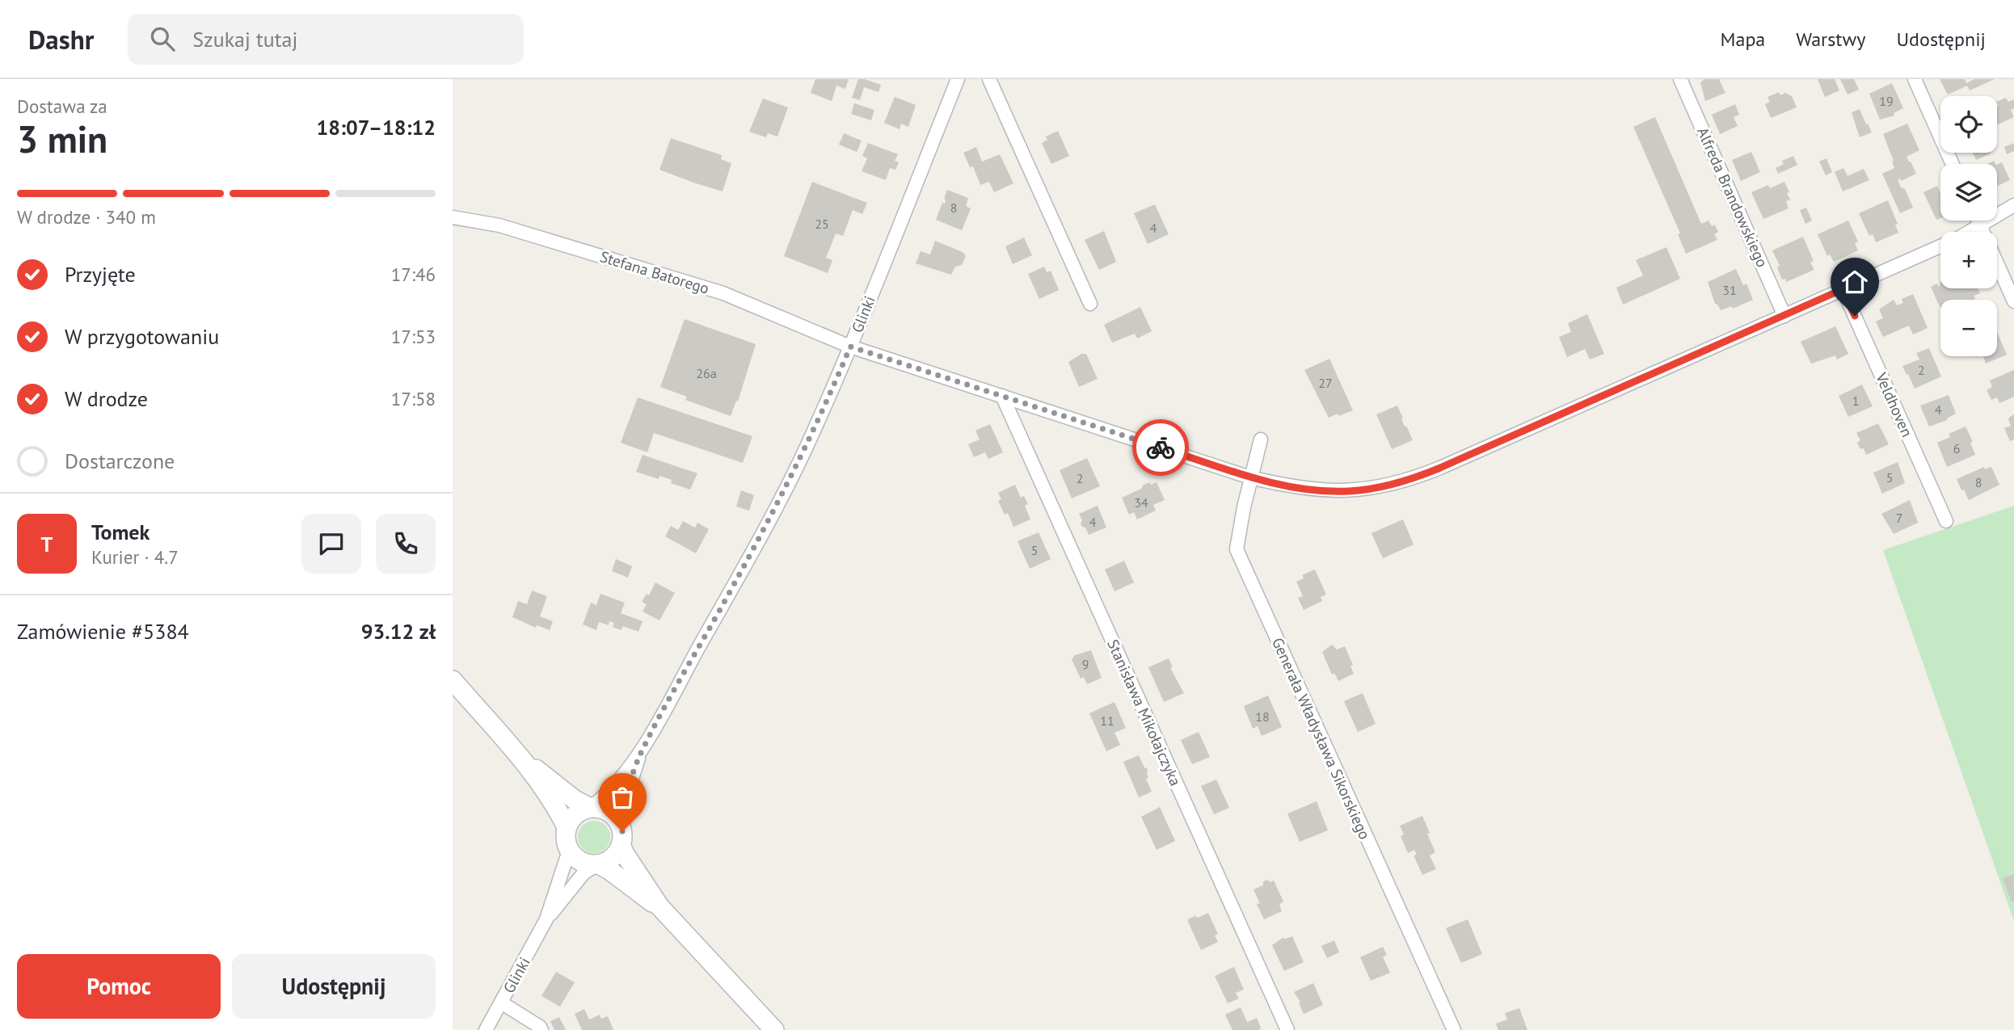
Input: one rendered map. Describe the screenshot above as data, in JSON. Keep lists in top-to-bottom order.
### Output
{
  "streets": {
    "street": [
      "Alfreda Brandowskiego",
      "Stefana Batorego",
      "Glinki",
      "Veldhoven",
      "Stanisława Mikołajczyka",
      "Generała Władysława Sikorskiego"
    ]
  },
  "crossings": [
    ["Alfreda Brandowskiego", "Stefana Batorego"],
    ["Stefana Batorego", "Glinki"],
    ["Stefana Batorego", "Veldhoven"],
    ["Stefana Batorego", "Stanisława Mikołajczyka"],
    ["Stefana Batorego", "Generała Władysława Sikorskiego"]
  ],
  "house_numbers": [
    "19",
    "8",
    "25",
    "4",
    "31",
    "2",
    "26a",
    "27",
    "1",
    "4",
    "6",
    "5",
    "2",
    "8",
    "34",
    "7",
    "4",
    "5",
    "9",
    "18",
    "11"
  ],
  "page": {
    "header": "Dashr",
    "search": "Szukaj tutaj",
    "nav": ["Mapa", "Warstwy", "Udostępnij"],
    "heading": ["3 min", "Dostawa za", "18:07–18:12"],
    "panel": [
      "Tomek",
      "Kurier · 4.7",
      "Zamówienie #5384",
      "93.12 zł"
    ],
    "map_buttons": ["+", "−"],
    "bar": "W drodze · 340 m",
    "list": [
      ["Przyjęte", "17:46"],
      ["W przygotowaniu", "17:53"],
      ["W drodze", "17:58"],
      "Dostarczone"
    ],
    "round": "T",
    "buttons": ["Pomoc", "Udostępnij"]
  }
}
